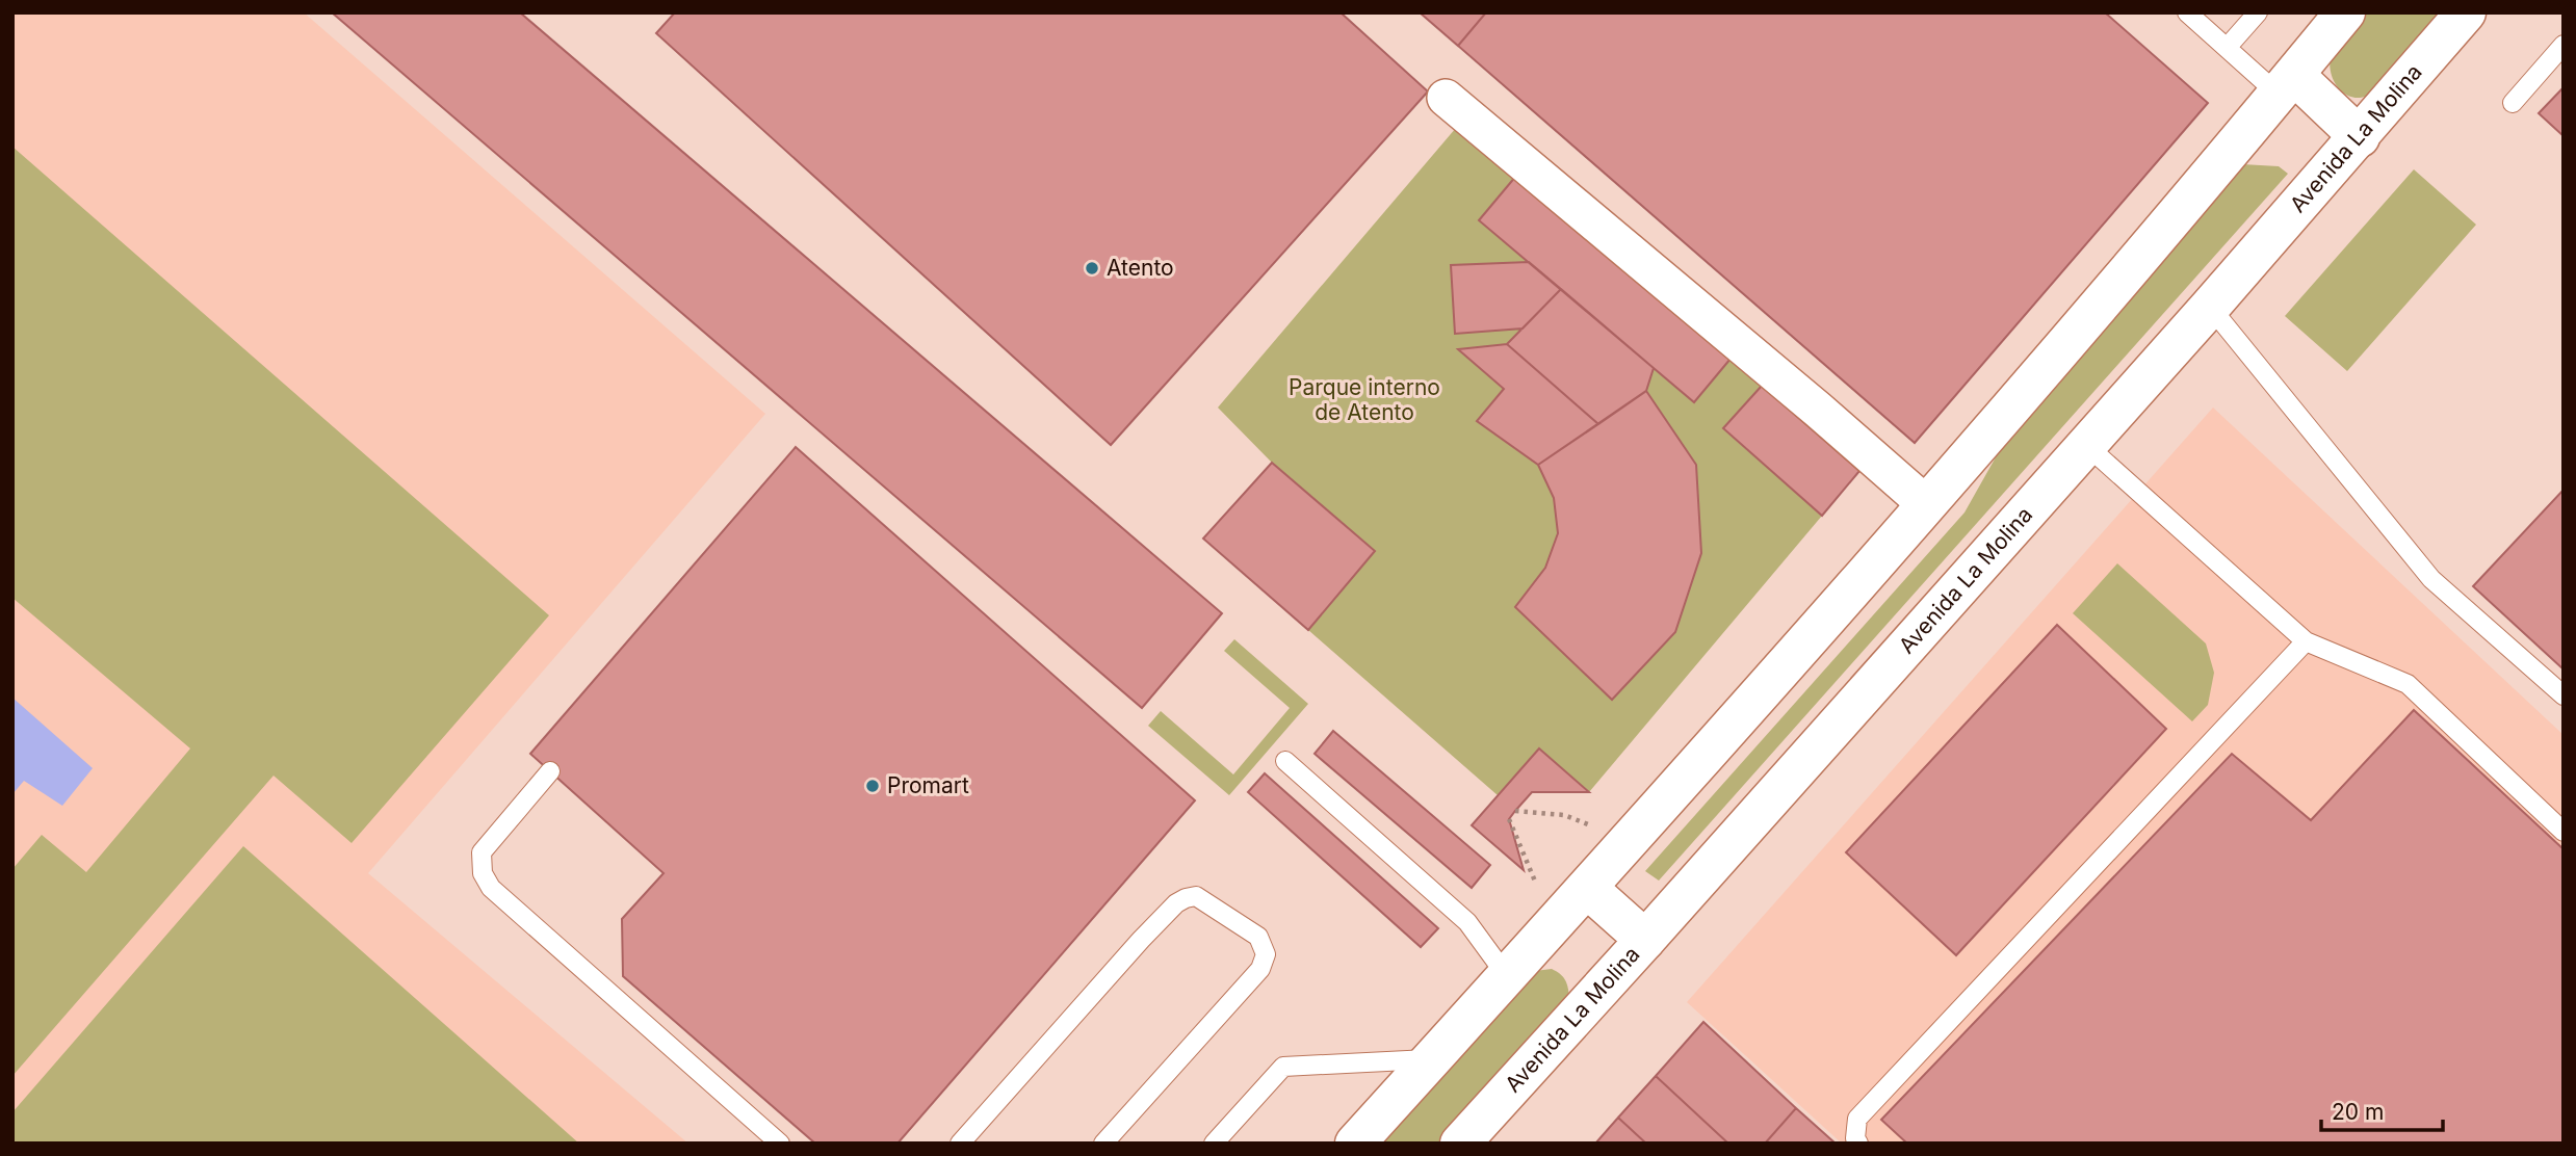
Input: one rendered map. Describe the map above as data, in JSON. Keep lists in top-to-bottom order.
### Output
{
  "streets": {
    "main road": ["Avenida La Molina"]
  },
  "parks": ["Parque interno de Atento"],
  "places": ["Atento", "Promart"],
  "scale_bar": "20 m"
}
